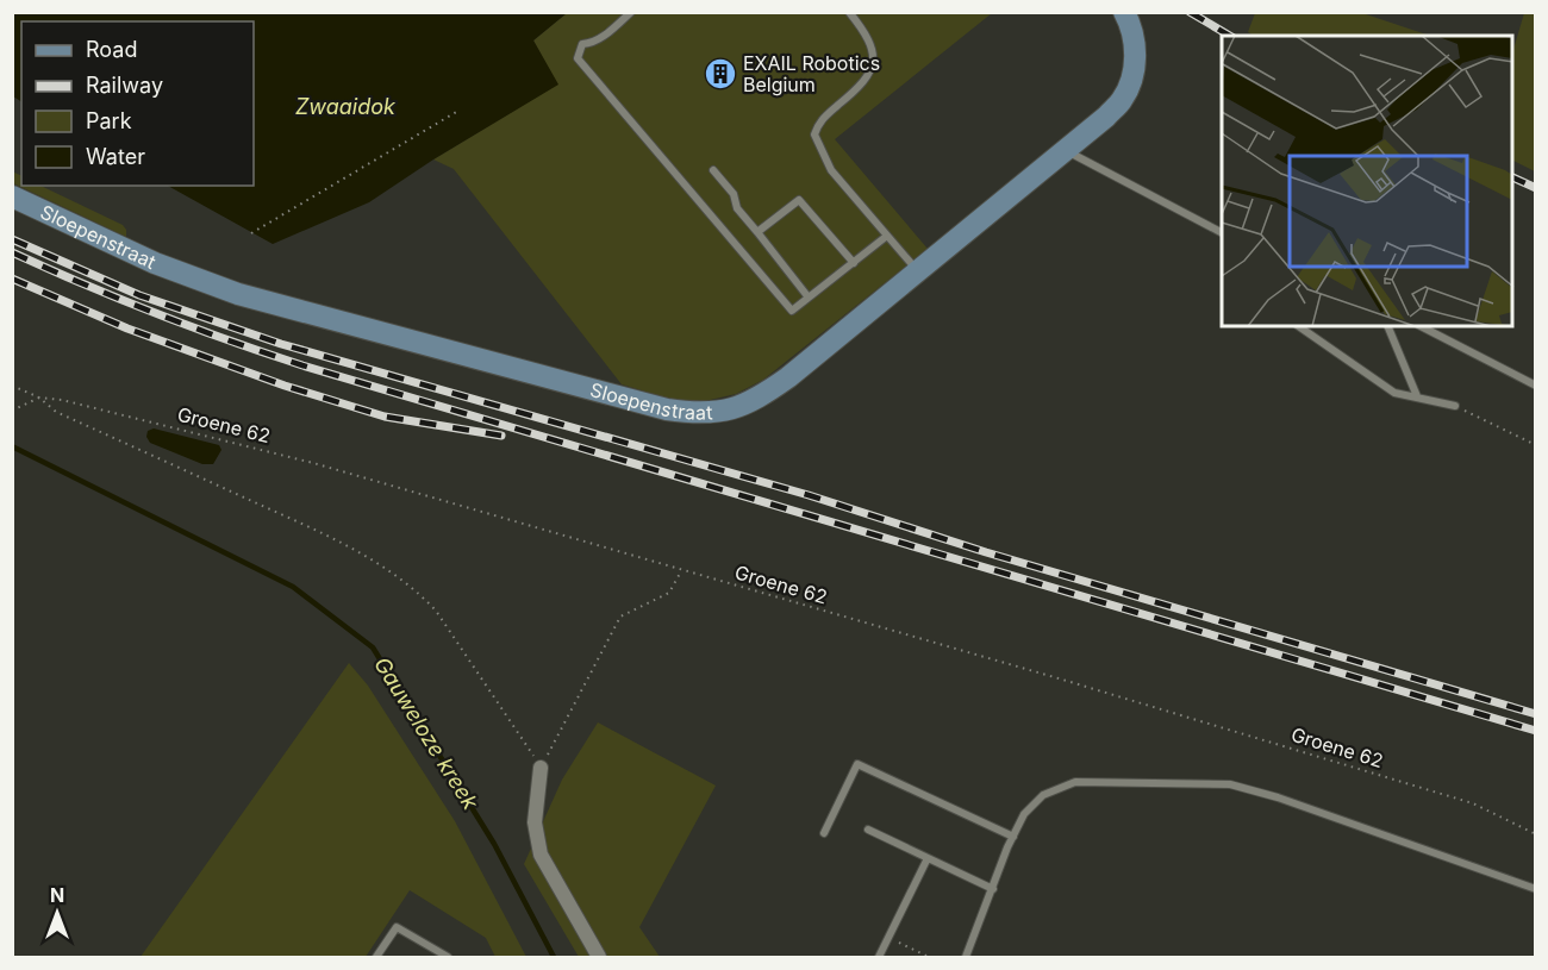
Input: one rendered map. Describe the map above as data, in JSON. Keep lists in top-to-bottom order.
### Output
{
  "streets": {
    "street": ["Sloepenstraat"],
    "path": ["Groene 62"]
  },
  "water": ["Zwaaidok", "Gauweloze kreek"],
  "places": {
    "building": ["EXAIL Robotics Belgium"]
  },
  "legend": [
    "Road",
    "Railway",
    "Park",
    "Water"
  ],
  "north": "top"
}
